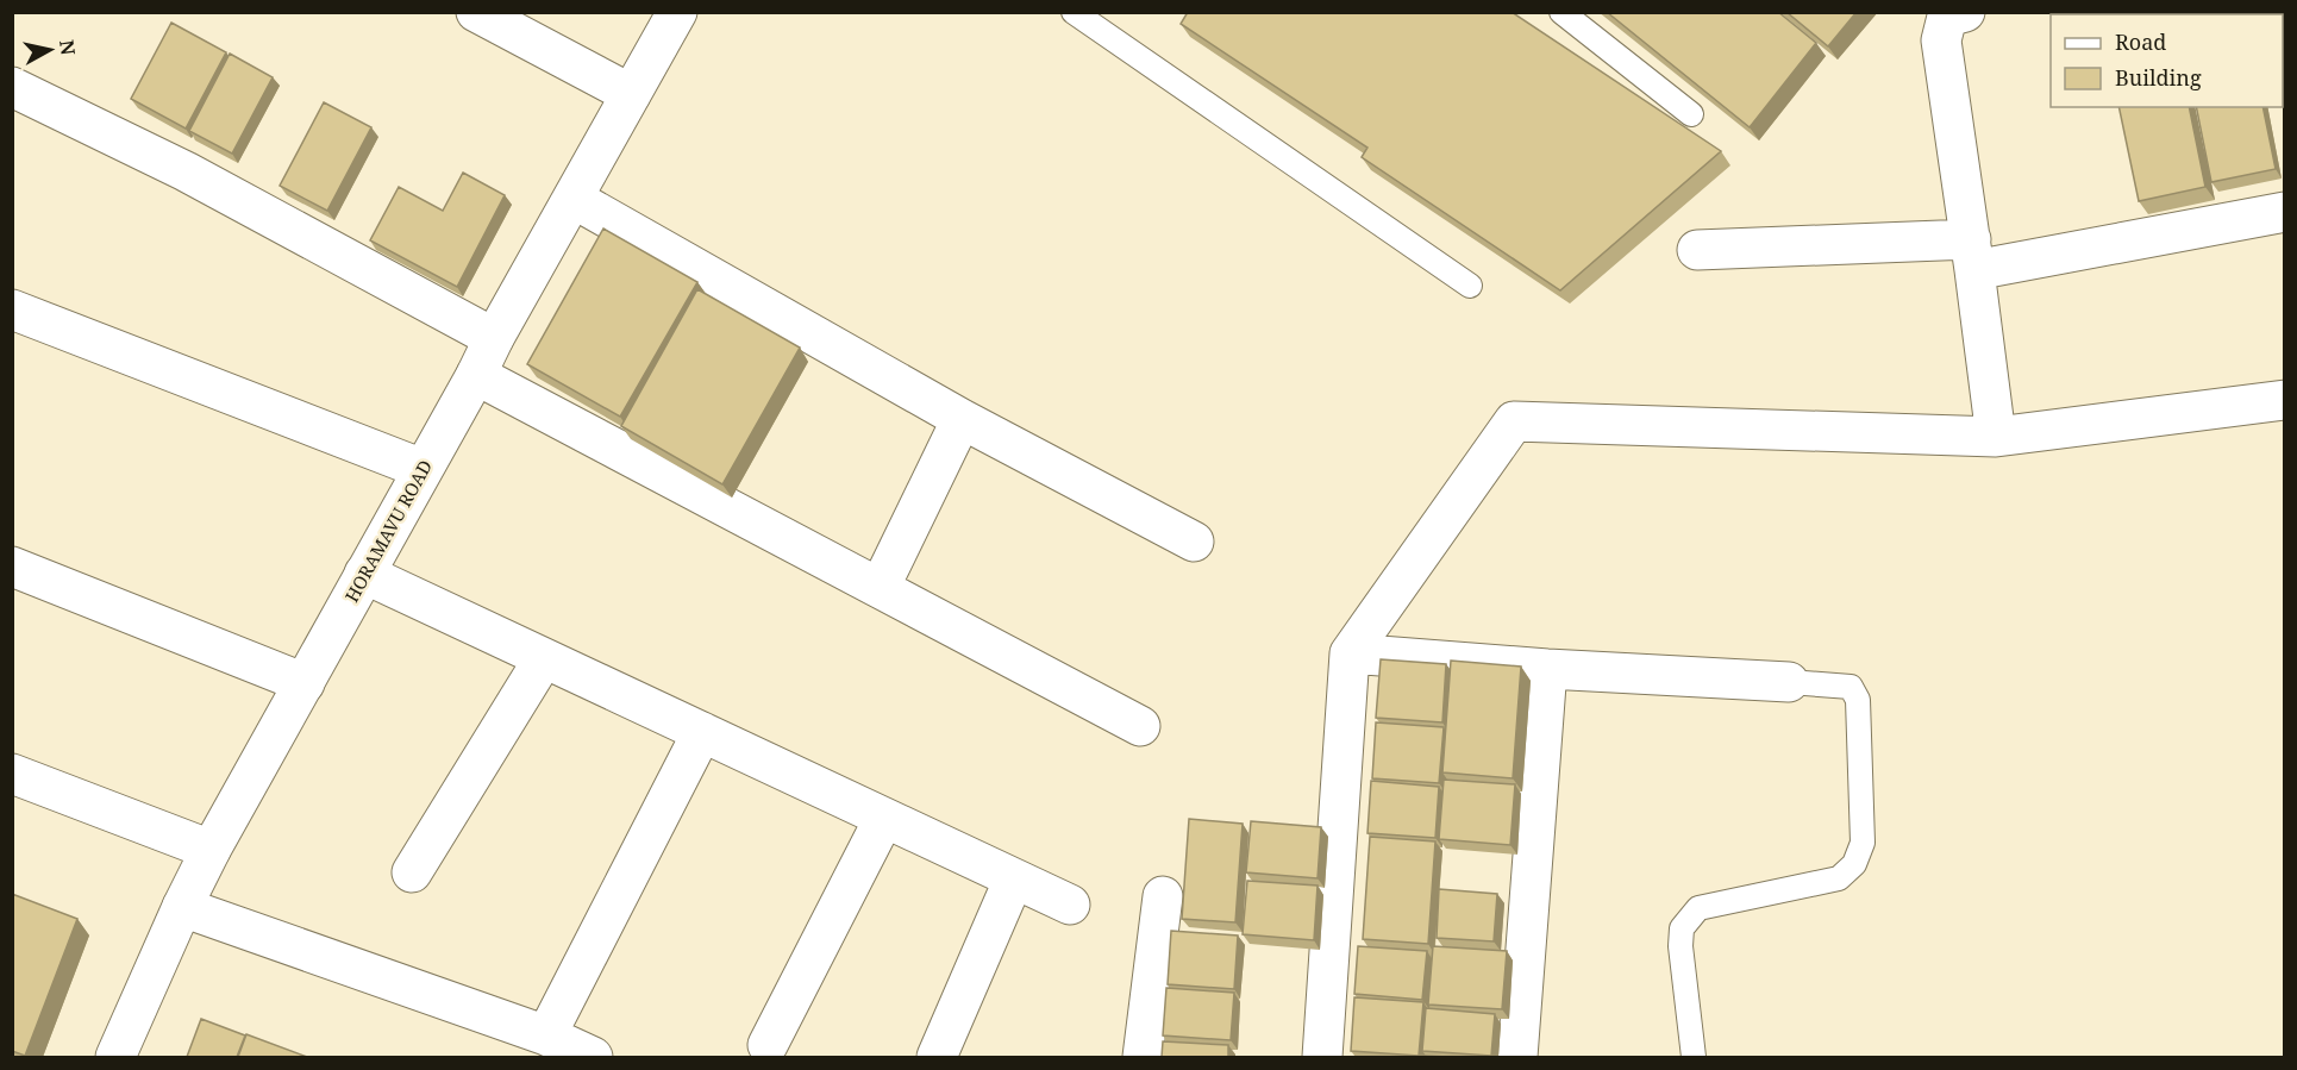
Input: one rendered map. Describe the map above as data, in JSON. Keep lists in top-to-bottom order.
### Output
{
  "streets": {
    "street": ["HORAMAVU ROAD"]
  },
  "legend": ["Road", "Building"],
  "north": "right"
}
